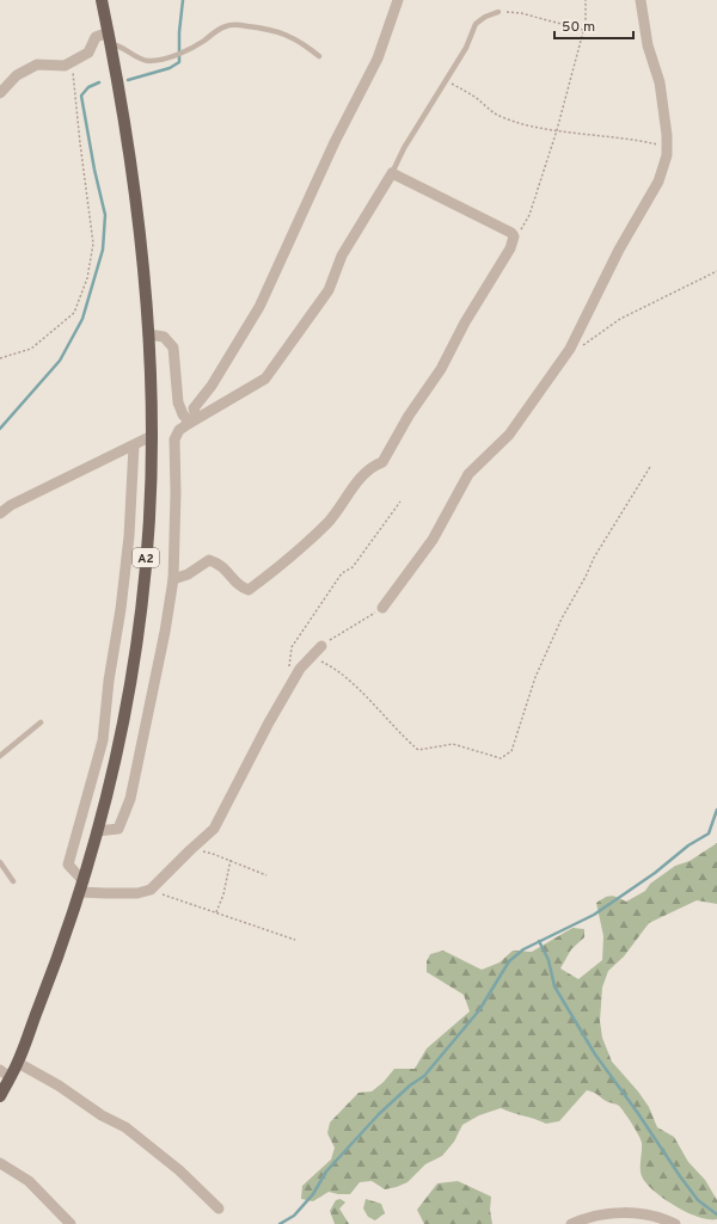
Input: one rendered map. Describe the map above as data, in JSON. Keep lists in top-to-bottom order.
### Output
{
  "streets": {
    "main road": ["A2"]
  },
  "scale_bar": "50 m"
}
